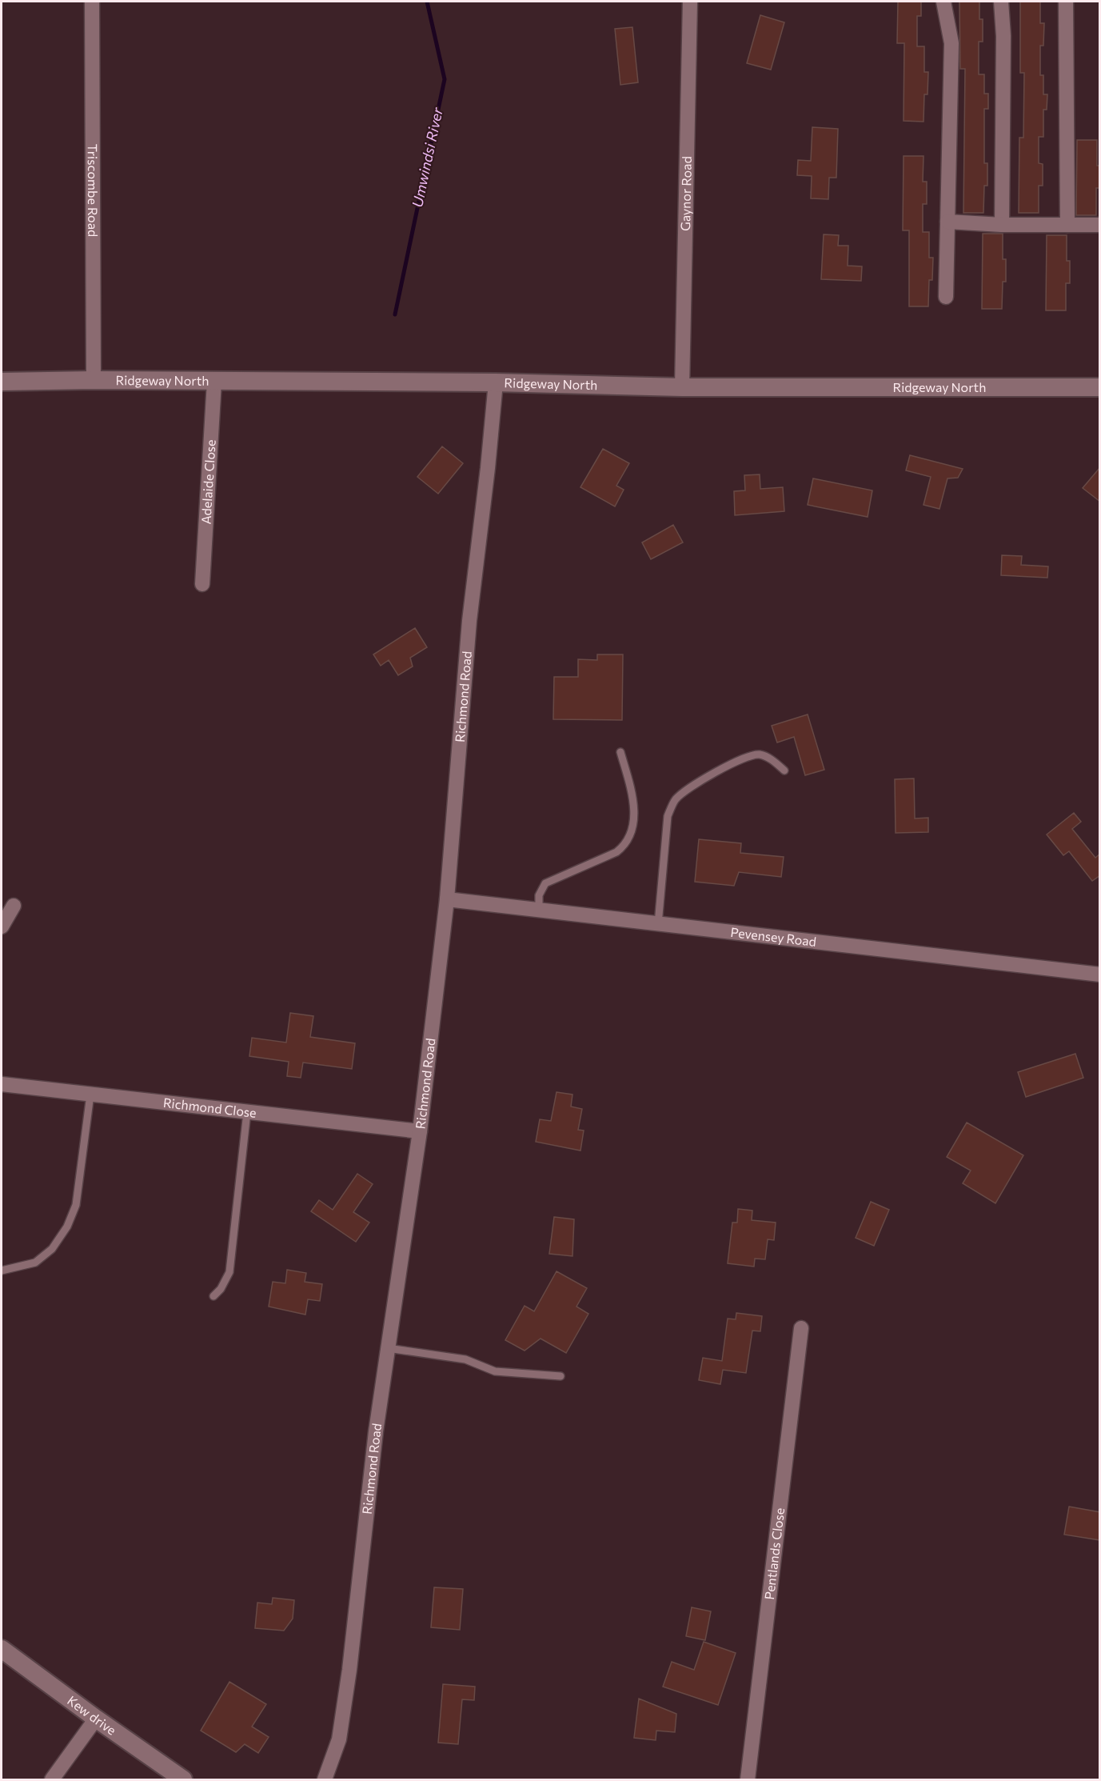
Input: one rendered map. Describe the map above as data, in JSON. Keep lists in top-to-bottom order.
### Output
{
  "streets": {
    "street": [
      "Triscombe Road",
      "Gaynor Road",
      "Ridgeway North",
      "Adelaide Close",
      "Richmond Road",
      "Pevensey Road",
      "Richmond Close",
      "Pentlands Close",
      "Kew drive"
    ]
  },
  "crossings": [
    ["Triscombe Road", "Ridgeway North"],
    ["Gaynor Road", "Ridgeway North"],
    ["Ridgeway North", "Adelaide Close"],
    ["Ridgeway North", "Richmond Road"],
    ["Richmond Road", "Pevensey Road"],
    ["Richmond Road", "Richmond Close"]
  ],
  "water": ["Umwindsi River"]
}
